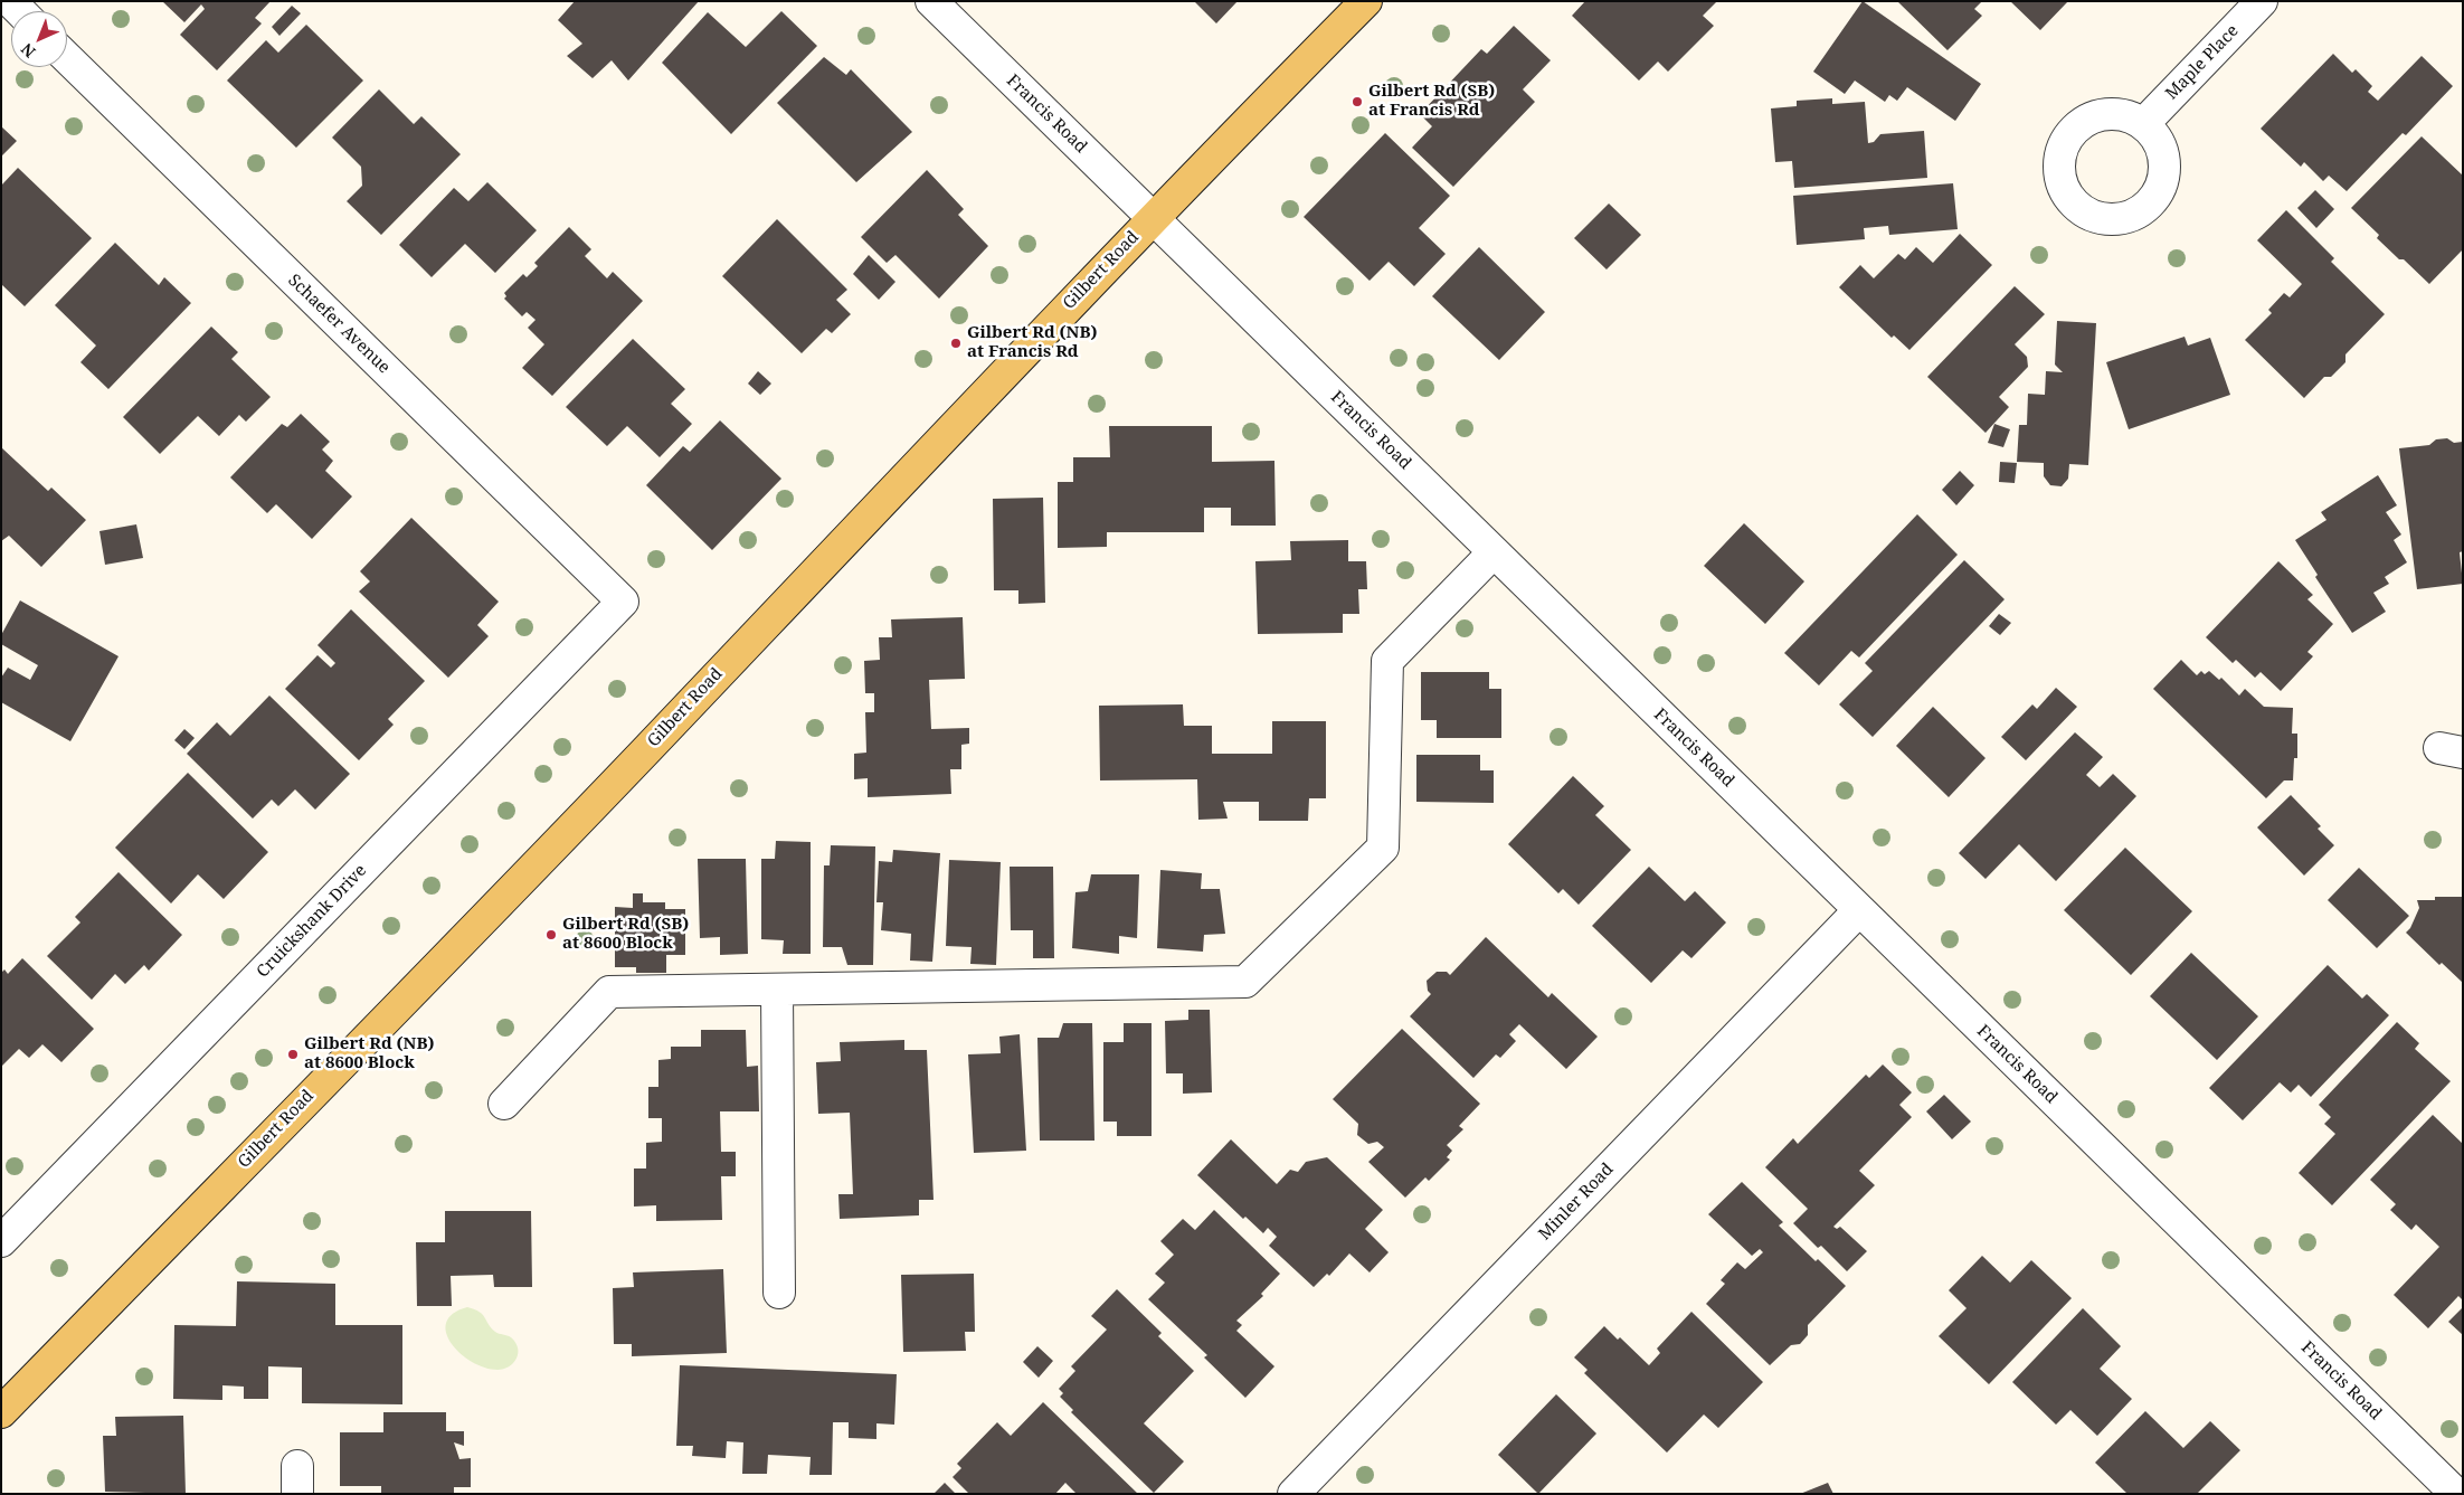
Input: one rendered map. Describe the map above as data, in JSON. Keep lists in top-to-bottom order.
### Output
{
  "streets": {
    "main road": ["Gilbert Road"],
    "street": [
      "Maple Place",
      "Francis Road",
      "Schaefer Avenue",
      "Cruickshank Drive",
      "Minler Road"
    ]
  },
  "crossings": [
    ["Francis Road", "Gilbert Road"],
    ["Francis Road", "Minler Road"],
    ["Schaefer Avenue", "Cruickshank Drive"]
  ],
  "places": [
    "Gilbert Rd (SB) at Francis Rd",
    "Gilbert Rd (NB) at Francis Rd",
    "Gilbert Rd (SB) at 8600 Block",
    "Gilbert Rd (NB) at 8600 Block"
  ],
  "north": "bottom left"
}
